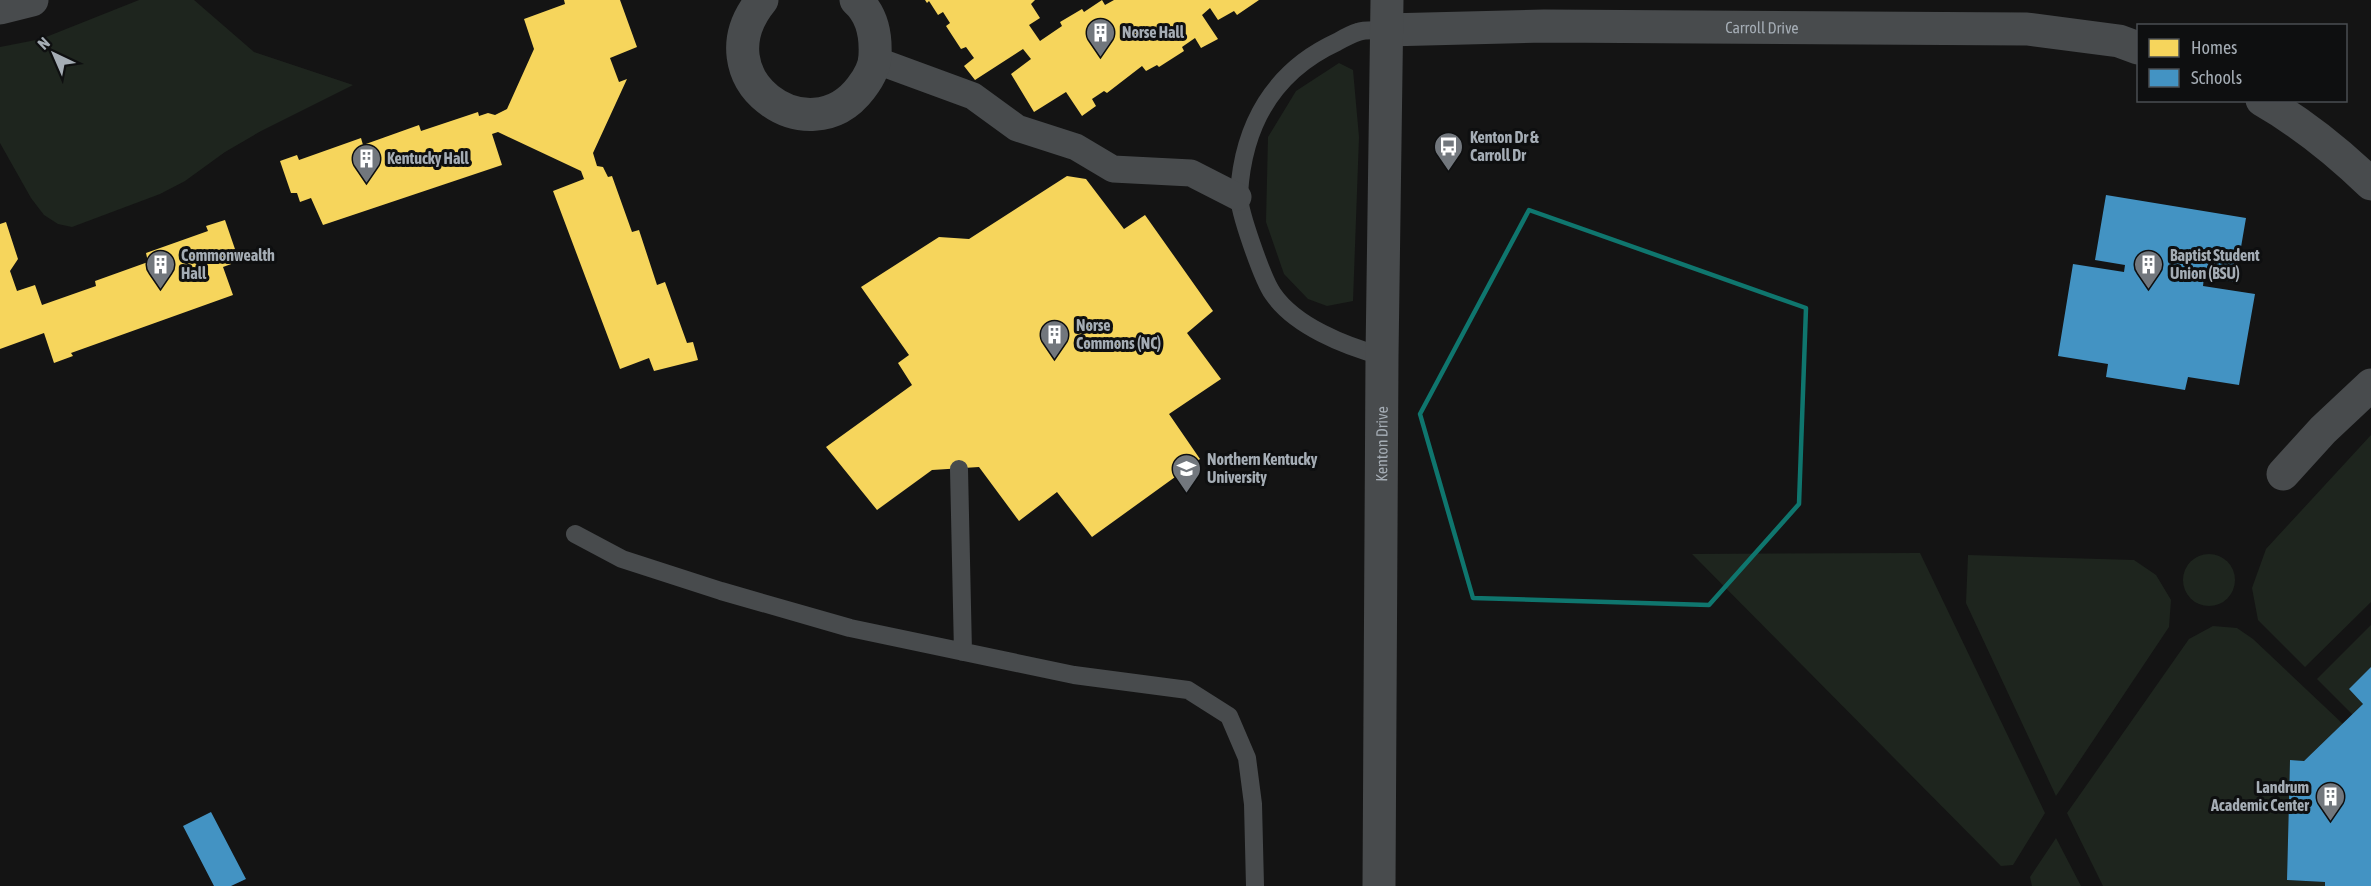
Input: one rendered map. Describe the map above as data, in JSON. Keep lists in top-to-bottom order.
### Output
{
  "streets": {
    "street": ["Carroll Drive", "Kenton Drive"]
  },
  "crossings": [
    ["Carroll Drive", "Kenton Drive"]
  ],
  "places": {
    "building": [
      "Norse Hall",
      "Kentucky Hall",
      "Commonwealth Hall",
      "Baptist Student Union (BSU)",
      "Norse Commons (NC)",
      "Landrum Academic Center"
    ],
    "bus stop": ["Kenton Dr & Carroll Dr"],
    "school or university": ["Northern Kentucky University"]
  },
  "legend": ["Homes", "Schools"],
  "north": "top left"
}
